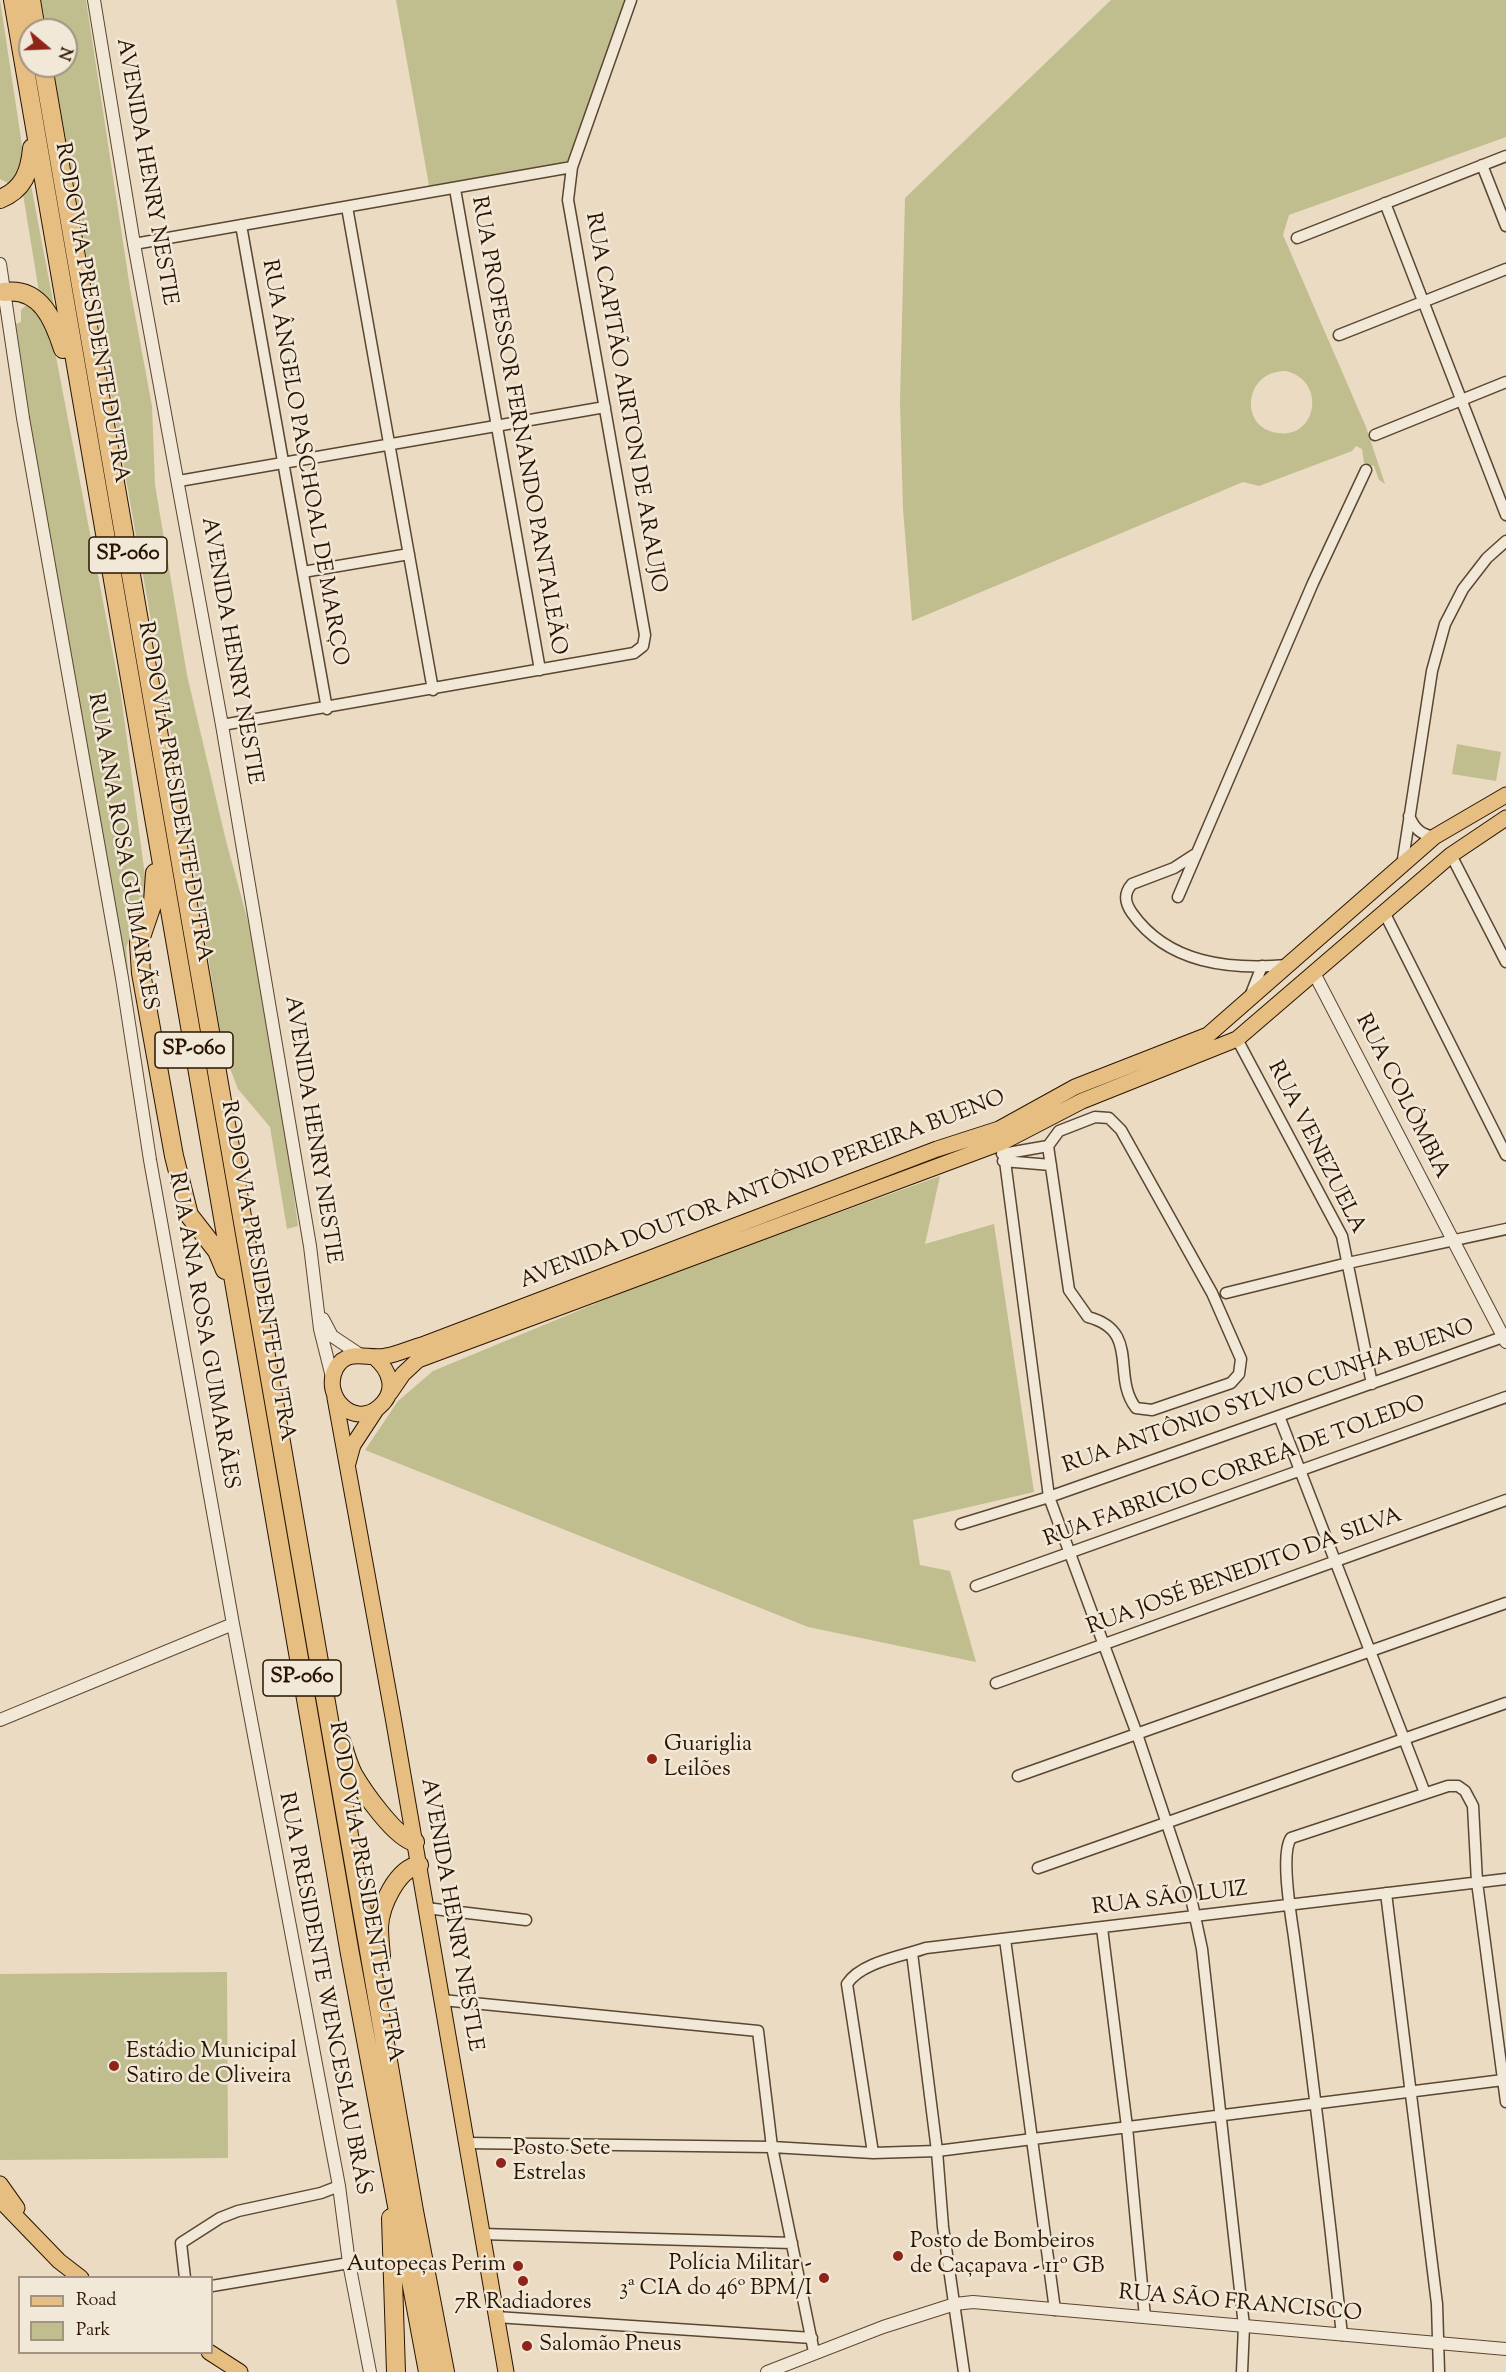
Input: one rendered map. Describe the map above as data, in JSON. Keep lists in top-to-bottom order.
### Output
{
  "streets": {
    "highway": ["RODOVIA PRESIDENTE DUTRA", "SP-060"],
    "main road": ["AVENIDA DOUTOR ANTÔNIO PEREIRA BUENO", "AVENIDA HENRY NESTLE"],
    "street": [
      "AVENIDA HENRY NESTIE",
      "RUA CAPITÃO AIRTON DE ARAUJO",
      "RUA PROFESSOR FERNANDO PANTALEÃO",
      "RUA ÂNGELO PASCHOAL DE MARÇO",
      "RUA ANA ROSA GUIMARÃES",
      "RUA COLÔMBIA",
      "RUA VENEZUELA",
      "RUA ANTÔNIO SYLVIO CUNHA BUENO",
      "RUA FABRICIO CORREA DE TOLEDO",
      "RUA JOSÉ BENEDITO DA SILVA",
      "RUA SÃO LUIZ",
      "RUA PRESIDENTE WENCESLAU BRÁS",
      "RUA SÃO FRANCISCO"
    ]
  },
  "crossings": [
    ["AVENIDA HENRY NESTIE", "AVENIDA DOUTOR ANTÔNIO PEREIRA BUENO"],
    ["AVENIDA HENRY NESTIE", "AVENIDA HENRY NESTLE"],
    ["RUA CAPITÃO AIRTON DE ARAUJO", "RUA PROFESSOR FERNANDO PANTALEÃO"],
    ["RUA ANA ROSA GUIMARÃES", "RUA PRESIDENTE WENCESLAU BRÁS"],
    ["RUA COLÔMBIA", "AVENIDA DOUTOR ANTÔNIO PEREIRA BUENO"],
    ["RUA COLÔMBIA", "RUA ANTÔNIO SYLVIO CUNHA BUENO"],
    ["RUA VENEZUELA", "AVENIDA DOUTOR ANTÔNIO PEREIRA BUENO"],
    ["RUA VENEZUELA", "RUA ANTÔNIO SYLVIO CUNHA BUENO"],
    ["AVENIDA DOUTOR ANTÔNIO PEREIRA BUENO", "AVENIDA HENRY NESTLE"]
  ],
  "places": [
    "Guariglia Leilões",
    "Estádio Municipal Satiro de Oliveira",
    "Posto Sete Estrelas",
    "Posto de Bombeiros de Caçapava - 11º GB",
    "Autopeças Perim",
    "Polícia Militar - 3ª CIA do 46º BPM/I",
    "7R Radiadores",
    "Salomão Pneus"
  ],
  "legend": ["Road", "Park"],
  "north": "right"
}
